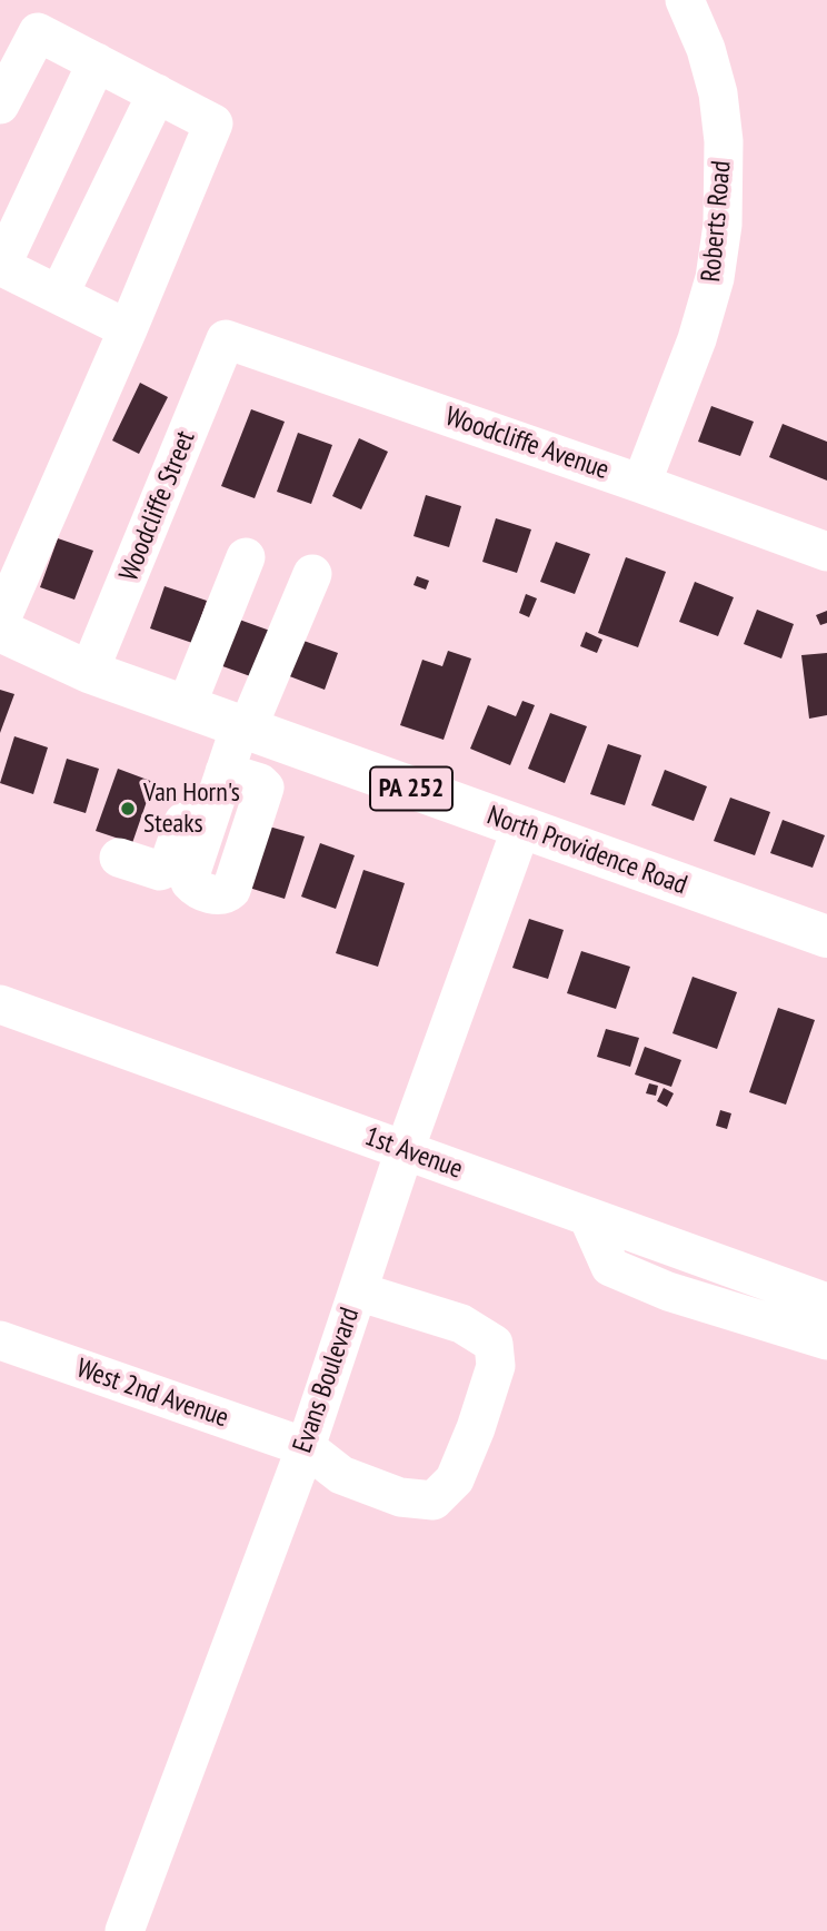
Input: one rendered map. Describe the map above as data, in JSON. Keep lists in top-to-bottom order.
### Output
{
  "streets": {
    "main road": ["PA 252", "North Providence Road"],
    "street": [
      "Roberts Road",
      "Woodcliffe Avenue",
      "Woodcliffe Street",
      "1st Avenue",
      "Evans Boulevard",
      "West 2nd Avenue"
    ]
  },
  "crossings": [
    ["Roberts Road", "Woodcliffe Avenue"],
    ["Woodcliffe Avenue", "Woodcliffe Street"],
    ["Woodcliffe Street", "North Providence Road"],
    ["North Providence Road", "Evans Boulevard"],
    ["1st Avenue", "Evans Boulevard"],
    ["Evans Boulevard", "West 2nd Avenue"]
  ],
  "places": ["Van Horn's Steaks"]
}
